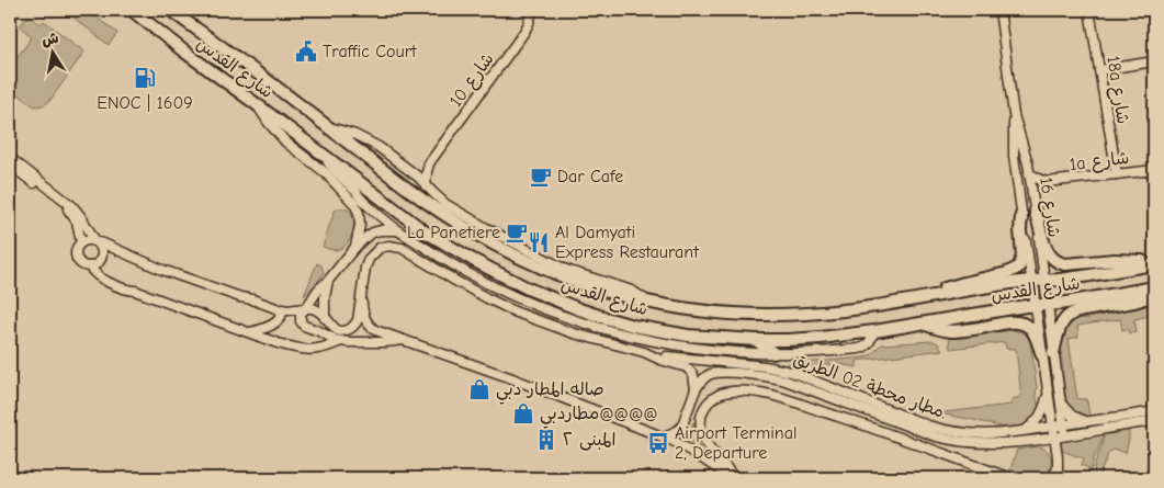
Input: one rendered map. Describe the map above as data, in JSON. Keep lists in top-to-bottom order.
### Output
{
  "streets": {
    "main road": ["شارع القدس"],
    "street": [
      "شارع 10",
      "18a شارع",
      "1a شارع",
      "شارع 16",
      "مطار محطة 02 الطريق."
    ]
  },
  "crossings": [
    ["شارع القدس", "شارع 16"],
    ["18a شارع", "1a شارع"],
    ["1a شارع", "شارع 16"]
  ],
  "places": {
    "public building": ["Traffic Court"],
    "fuel station": ["ENOC | 1609"],
    "cafe": ["Dar Cafe", "La Panetiere"],
    "restaurant": ["Al Damyati Express Restaurant"],
    "shop": ["صاله المطار دبي", "مطاردبي@@@@"],
    "building": ["المبنى ٢"],
    "bus stop": ["Airport Terminal 2, Departure"]
  },
  "north": "top"
}
